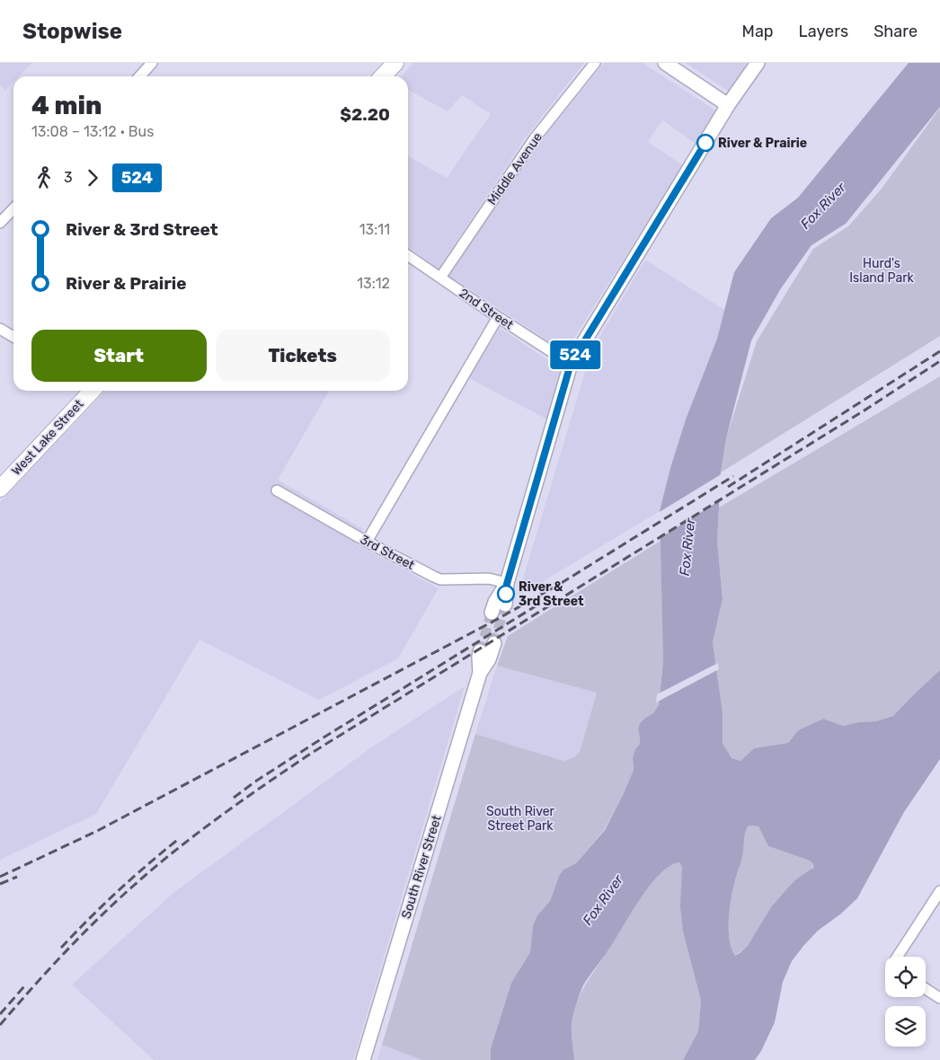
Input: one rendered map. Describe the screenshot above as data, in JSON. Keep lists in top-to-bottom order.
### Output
{
  "streets": {
    "main road": ["West Lake Street"],
    "street": [
      "Middle Avenue",
      "2nd Street",
      "3rd Street",
      "South River Street"
    ]
  },
  "crossings": [
    ["Middle Avenue", "2nd Street"]
  ],
  "water": ["Fox River"],
  "parks": ["Hurd's Island Park", "South River Street Park"],
  "places": ["River & Prairie", "River & 3rd Street"],
  "lines": ["bus line 524"],
  "page": {
    "header": "Stopwise",
    "nav": ["Map", "Layers", "Share"],
    "on_map": "524",
    "heading": ["4 min", "13:08 – 13:12 · Bus", "$2.20"],
    "legs": ["3", "524"],
    "list": [
      {
        "name": "River & 3rd Street",
        "value": "13:11"
      },
      {
        "name": "River & Prairie",
        "value": "13:12"
      }
    ],
    "buttons": ["Start", "Tickets"]
  }
}
